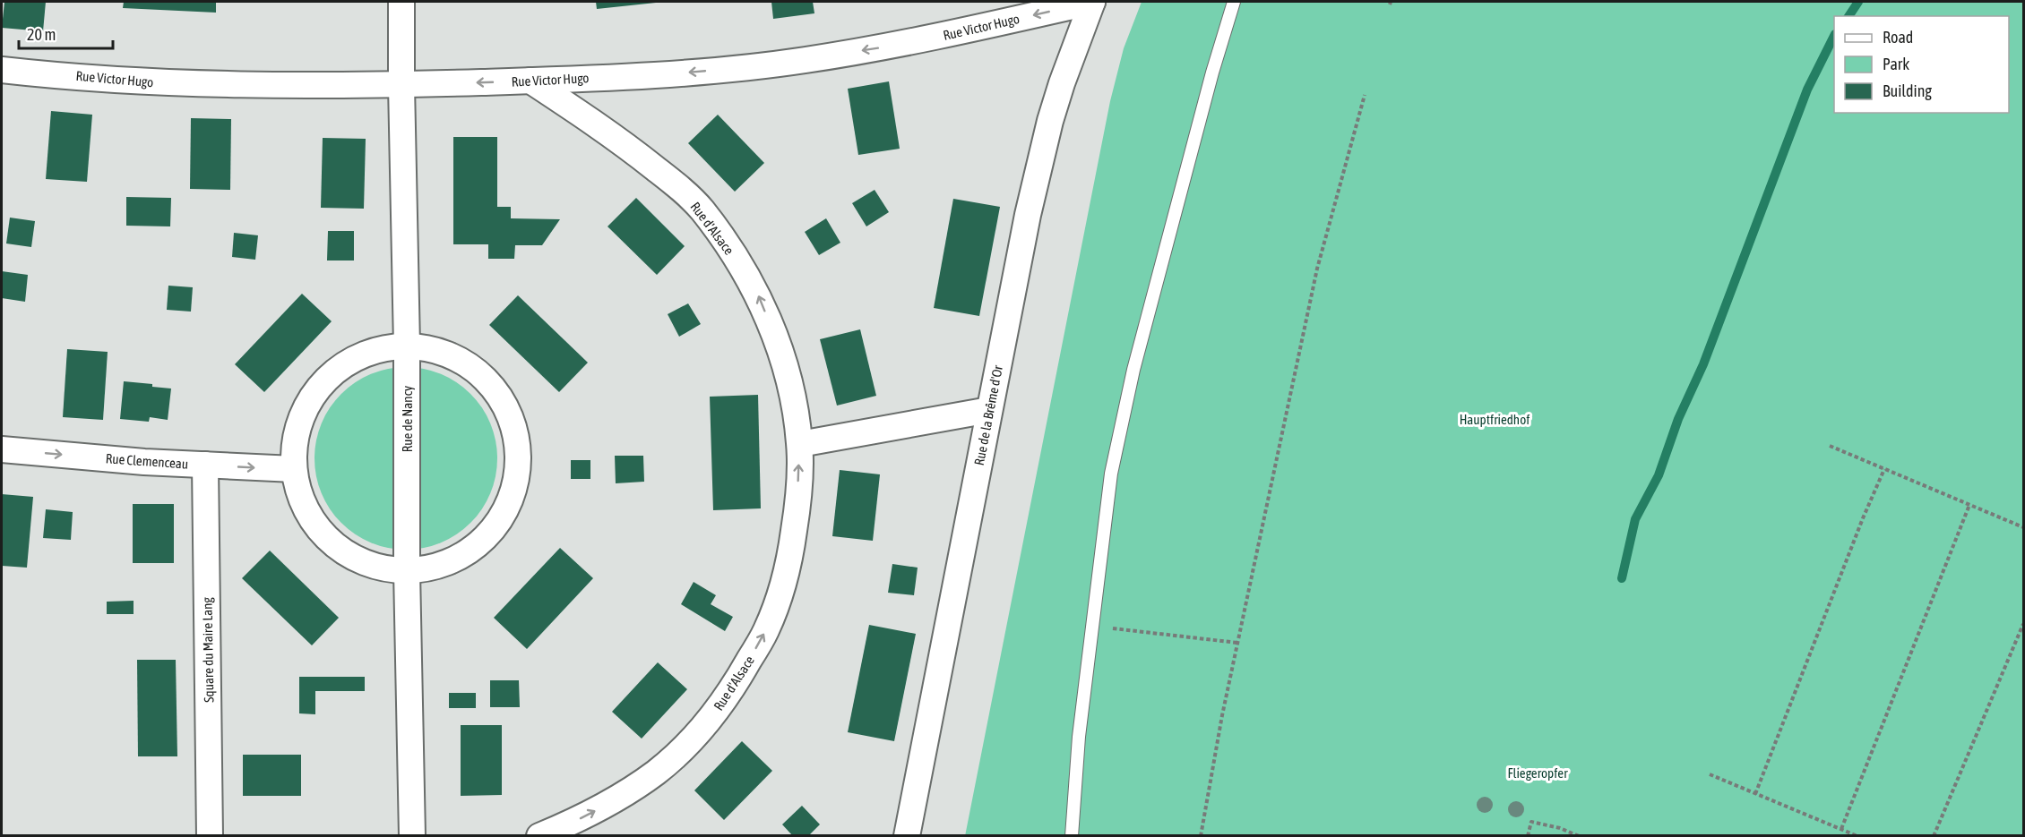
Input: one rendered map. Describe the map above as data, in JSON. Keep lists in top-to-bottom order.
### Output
{
  "streets": {
    "street": [
      "Rue Victor Hugo",
      "Rue d'Alsace",
      "Rue de la Brême d'Or",
      "Rue de Nancy",
      "Rue Clemenceau",
      "Square du Maire Lang"
    ]
  },
  "crossings": [
    ["Rue Victor Hugo", "Rue d'Alsace"],
    ["Rue Victor Hugo", "Rue de la Brême d'Or"],
    ["Rue Victor Hugo", "Rue de Nancy"],
    ["Rue Clemenceau", "Square du Maire Lang"]
  ],
  "one_way": ["Rue Victor Hugo", "Rue Clemenceau"],
  "parks": ["Hauptfriedhof", "Fliegeropfer"],
  "legend": ["Road", "Park", "Building"],
  "scale_bar": "20 m"
}
